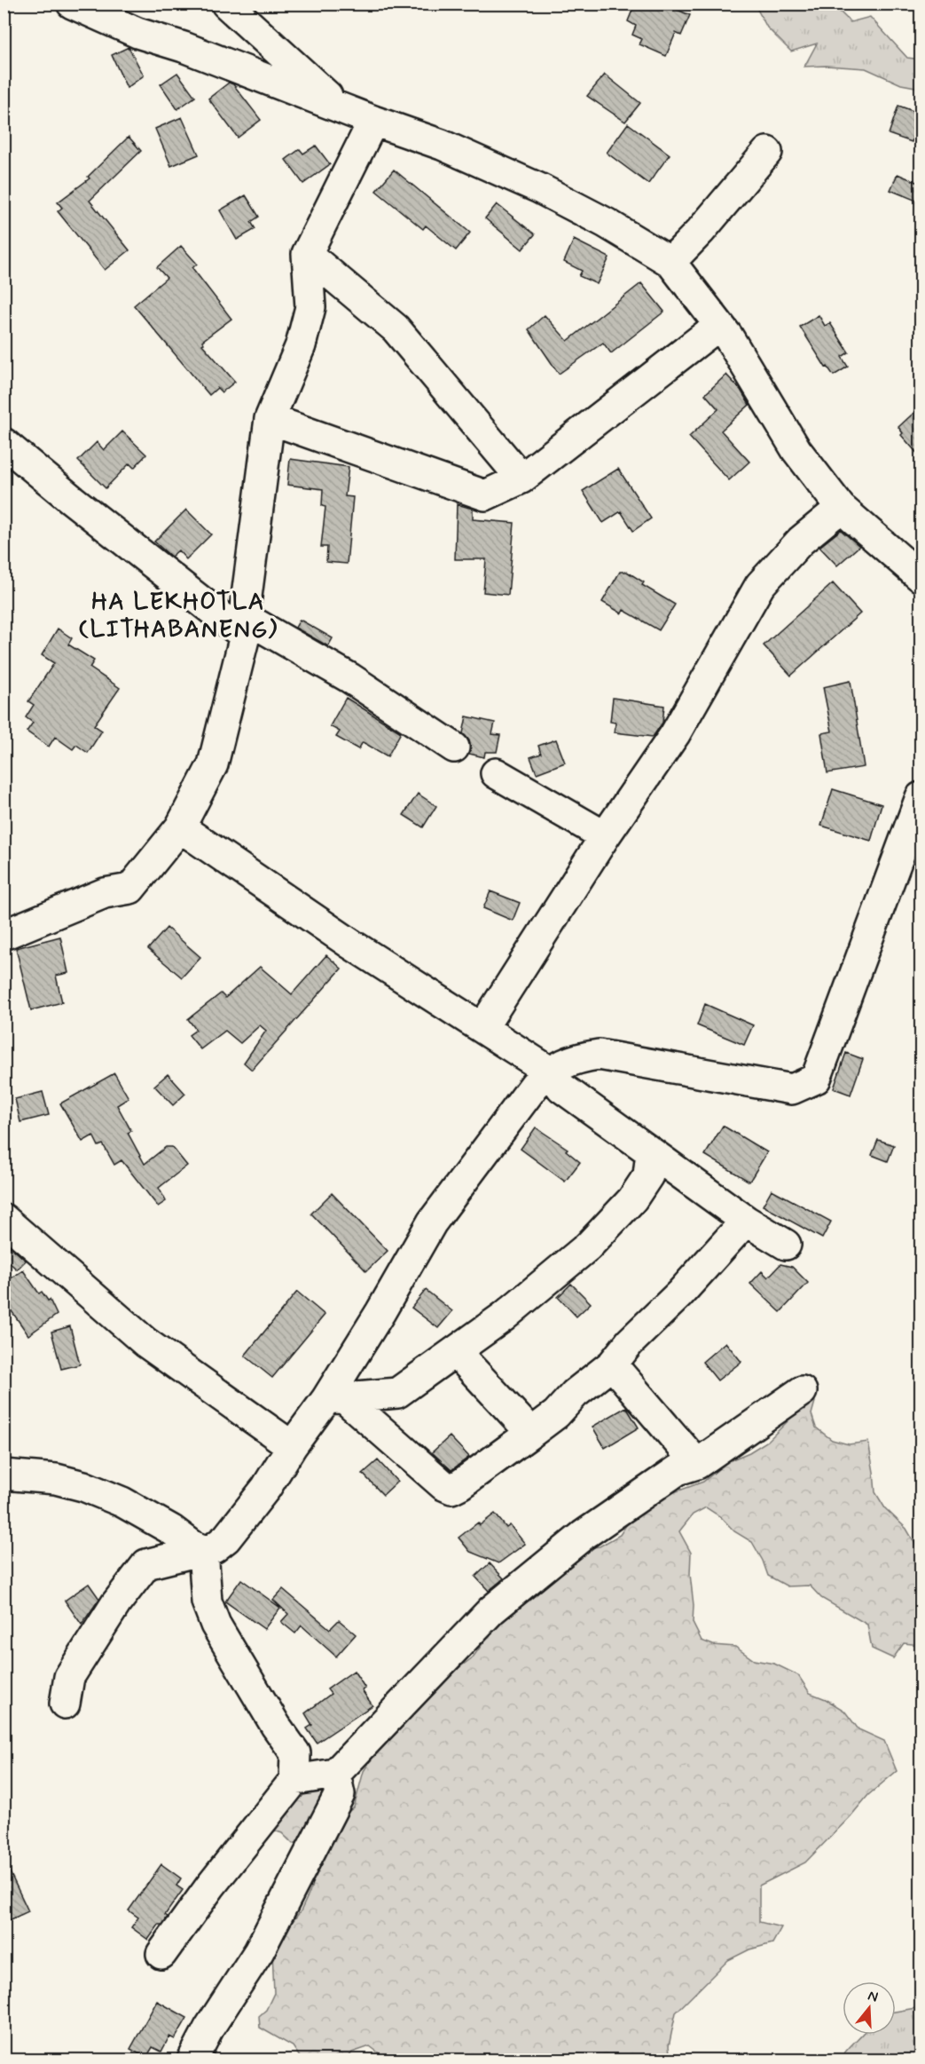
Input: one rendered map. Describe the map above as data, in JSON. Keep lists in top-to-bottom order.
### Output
{
  "districts": ["HA LEKHOTLA (LITHABANENG)"],
  "north": "top"
}
